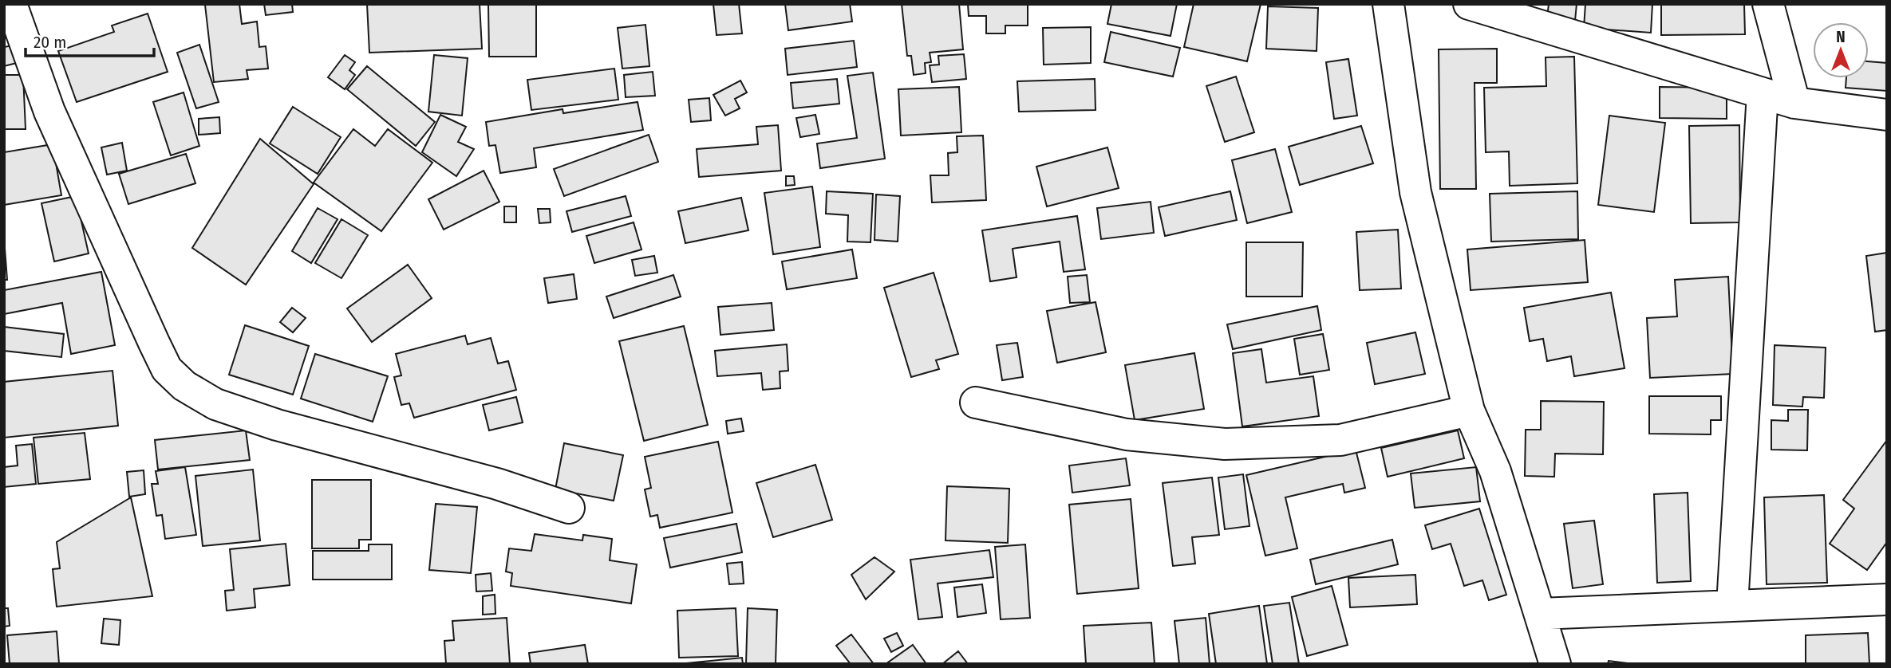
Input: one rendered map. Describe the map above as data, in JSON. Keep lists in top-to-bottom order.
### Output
{
  "scale_bar": "20 m",
  "north": "top"
}
